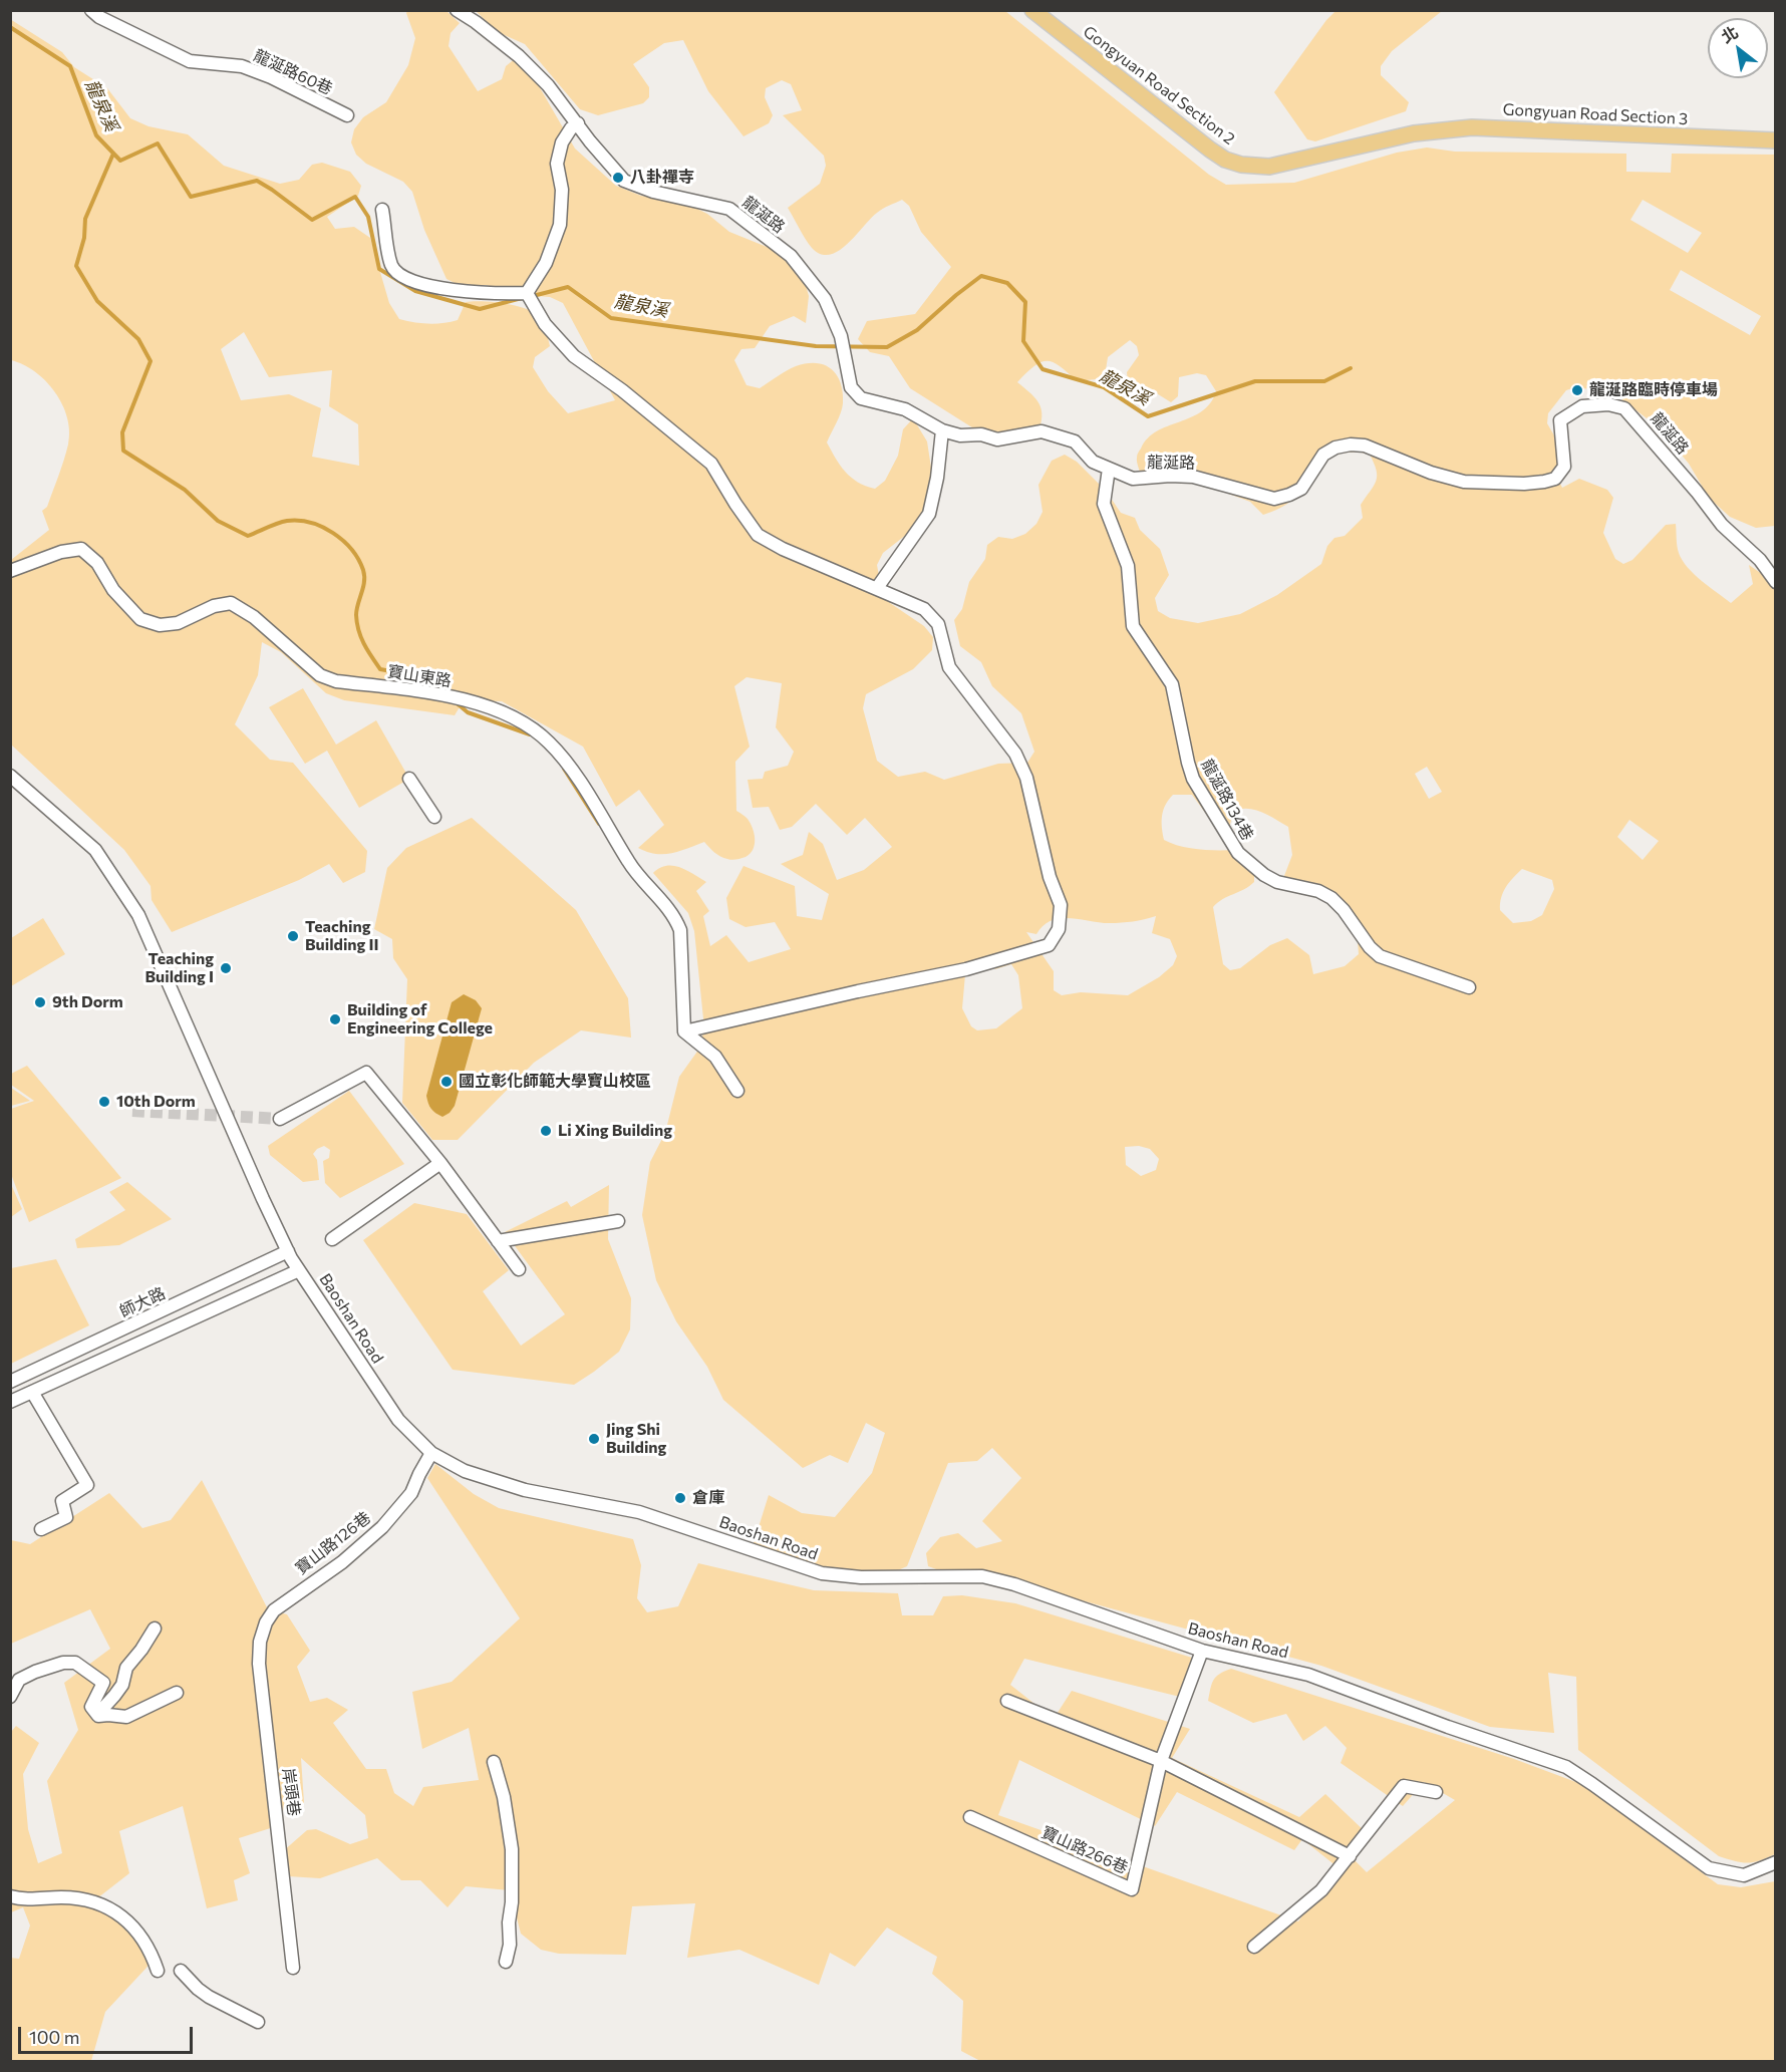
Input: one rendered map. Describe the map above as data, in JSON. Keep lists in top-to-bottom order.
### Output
{
  "streets": {
    "main road": ["Gongyuan Road Section 2", "Gongyuan Road Section 3"],
    "street": [
      "龍涎路60巷",
      "龍涎路",
      "寶山東路",
      "龍涎路134巷",
      "師大路",
      "Baoshan Road",
      "寶山路126巷",
      "岸頭巷",
      "寶山路266巷"
    ]
  },
  "crossings": [
    ["Gongyuan Road Section 2", "Gongyuan Road Section 3"],
    ["龍涎路", "龍涎路134巷"],
    ["師大路", "Baoshan Road"],
    ["Baoshan Road", "寶山路126巷"],
    ["Baoshan Road", "寶山路266巷"],
    ["寶山路126巷", "岸頭巷"]
  ],
  "water": ["龍泉溪"],
  "places": [
    "八卦禪寺",
    "龍涎路臨時停車場",
    "Teaching Building II",
    "Teaching Building I",
    "9th Dorm",
    "Building of Engineering College",
    "國立彰化師範大學寶山校區",
    "10th Dorm",
    "Li Xing Building",
    "Jing Shi Building",
    "倉庫"
  ],
  "scale_bar": "100 m",
  "north": "top left"
}
